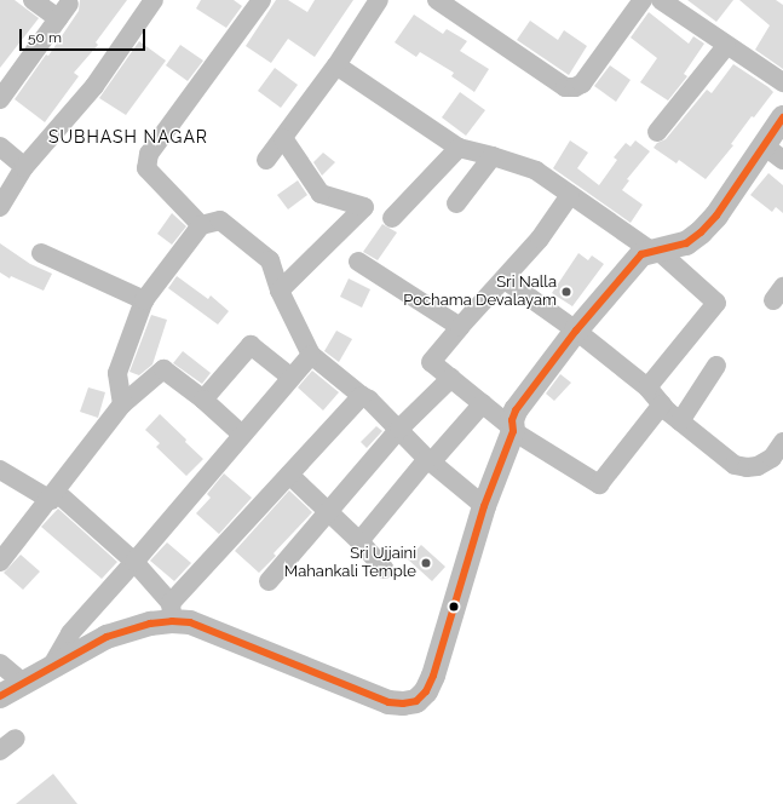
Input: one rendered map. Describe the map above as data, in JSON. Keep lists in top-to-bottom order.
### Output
{
  "districts": ["SUBHASH NAGAR"],
  "places": ["Sri Nalla Pochama Devalayam", "Sri Ujjaini Mahankali Temple"],
  "scale_bar": "50 m"
}
